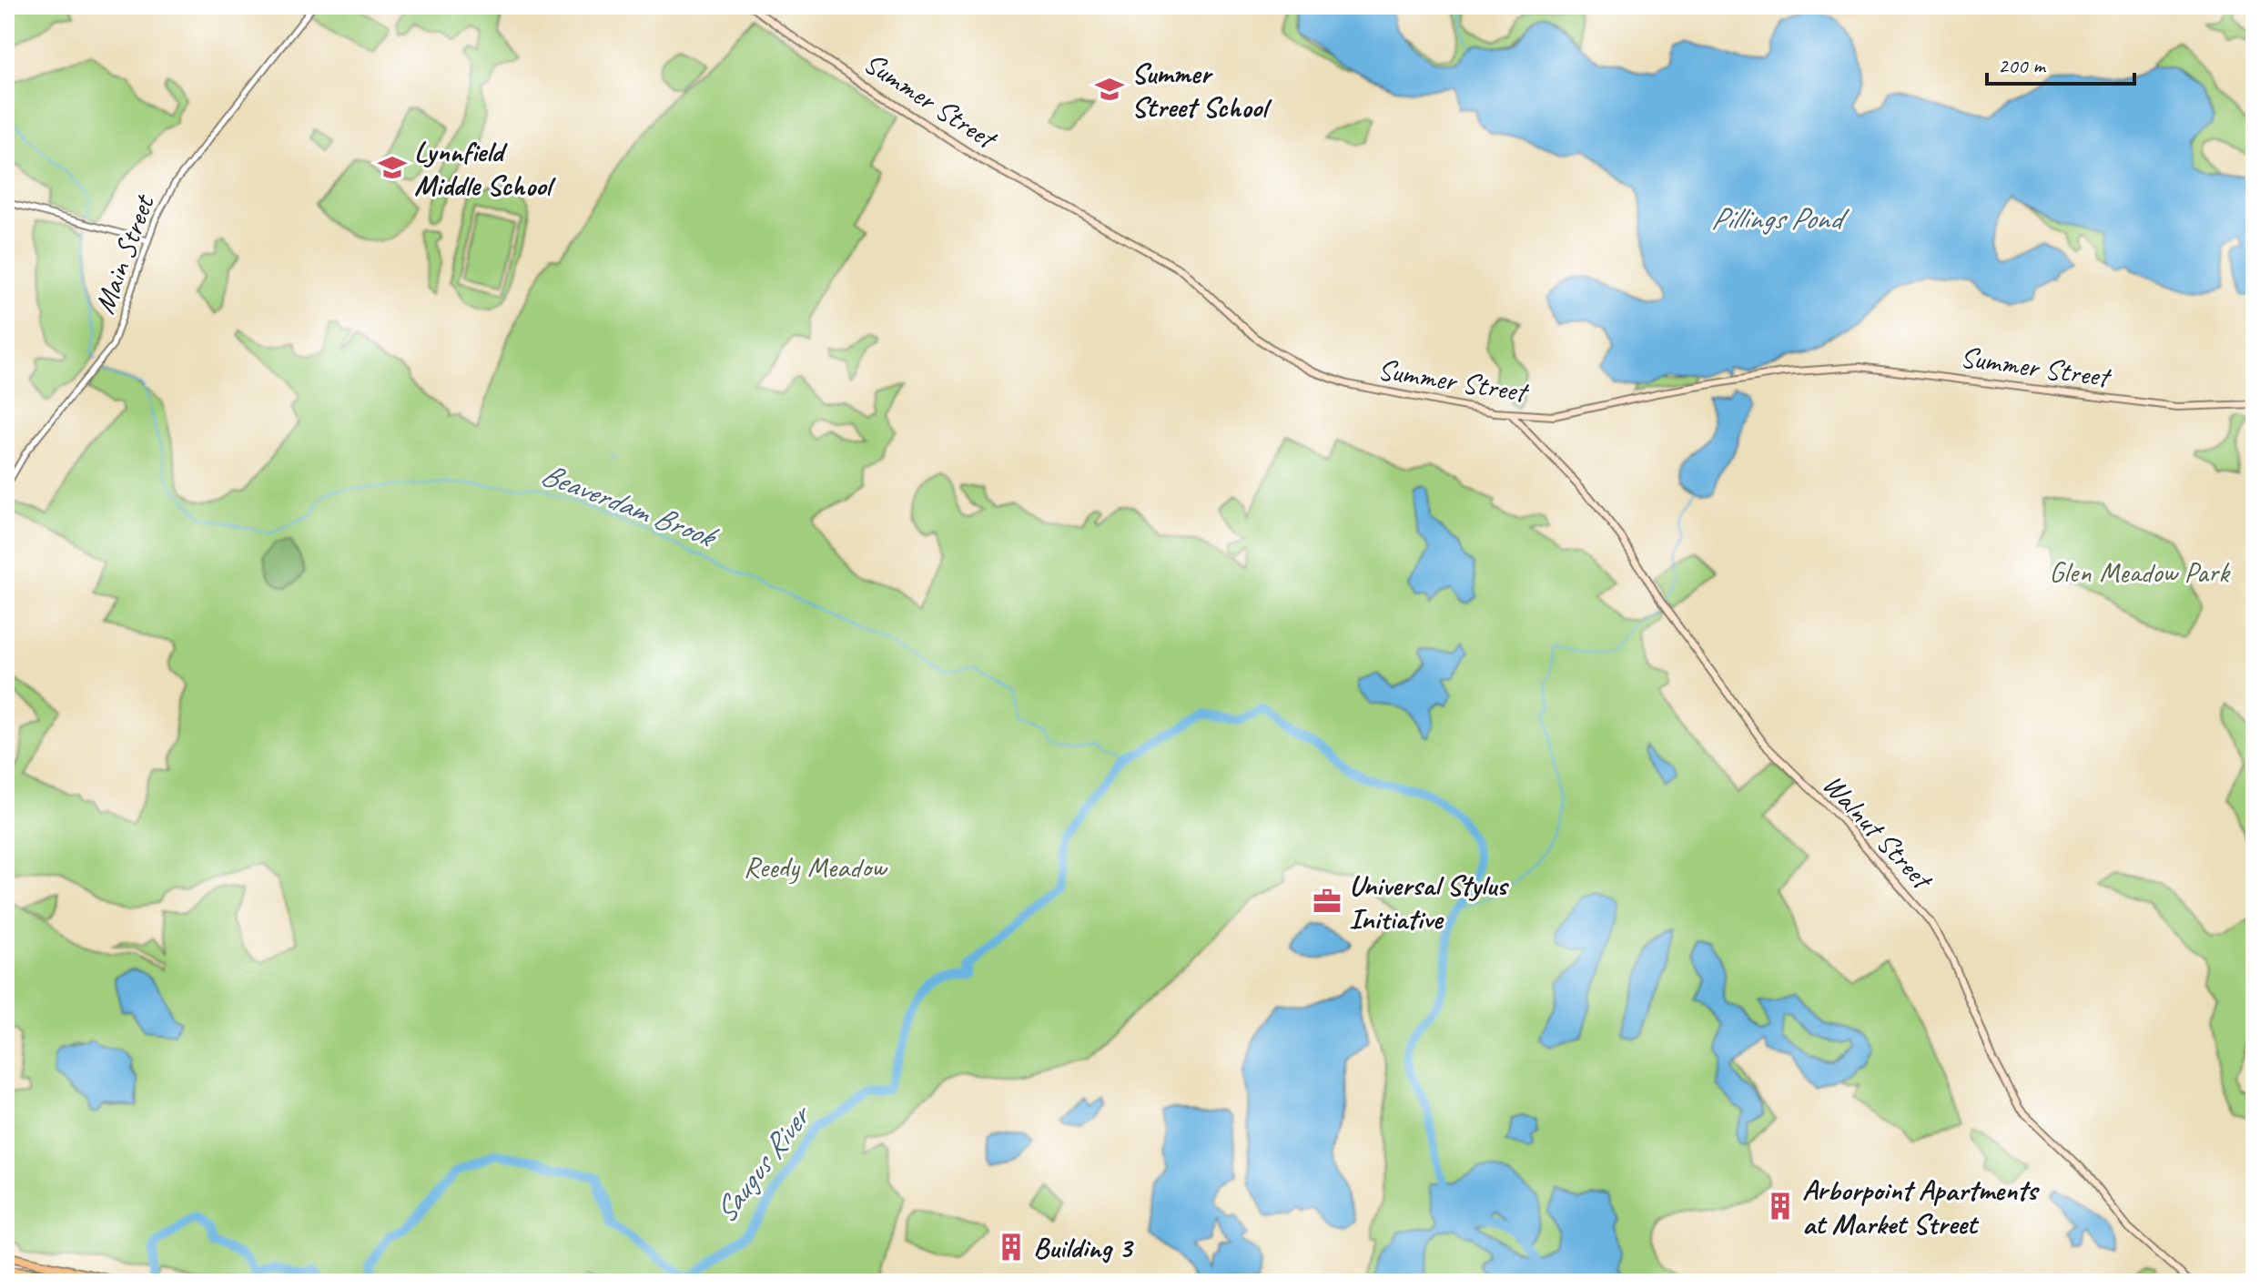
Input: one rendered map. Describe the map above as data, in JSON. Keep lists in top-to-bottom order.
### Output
{
  "streets": {
    "main road": ["Summer Street", "Walnut Street"],
    "street": ["Main Street"]
  },
  "crossings": [
    ["Summer Street", "Walnut Street"]
  ],
  "water": ["Pillings Pond", "Beaverdam Brook", "Saugus River"],
  "parks": ["Glen Meadow Park", "Reedy Meadow"],
  "places": {
    "school or university": ["Summer Street School", "Lynnfield Middle School"],
    "office": ["Universal Stylus Initiative"],
    "building": ["Arborpoint Apartments at Market Street", "Building 3"]
  },
  "scale_bar": "200 m"
}
